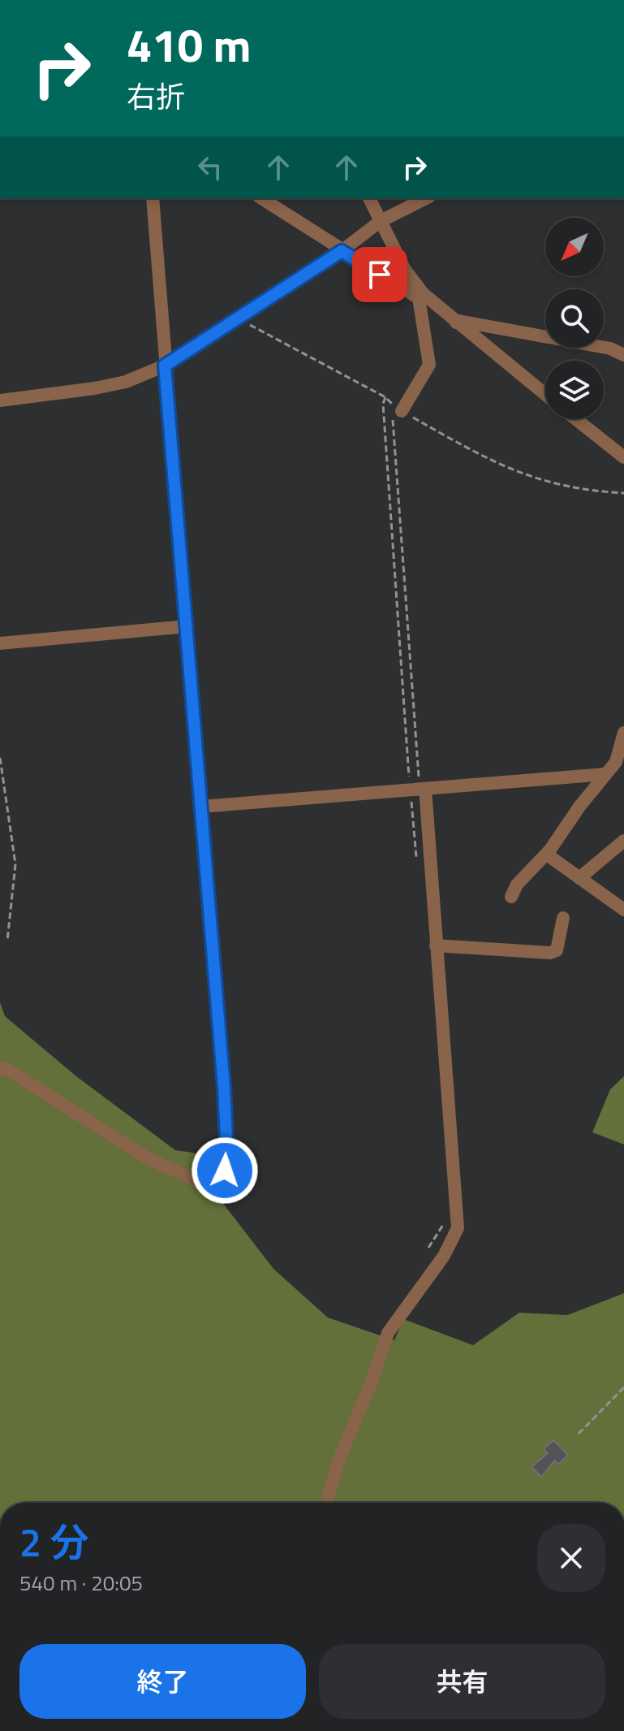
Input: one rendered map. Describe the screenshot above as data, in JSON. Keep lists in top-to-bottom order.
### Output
{
  "north": "bottom left",
  "page": {
    "turn": ["410 m", "右折"],
    "heading": ["2 分", "540 m · 20:05"],
    "buttons": ["終了", "共有"]
  }
}
